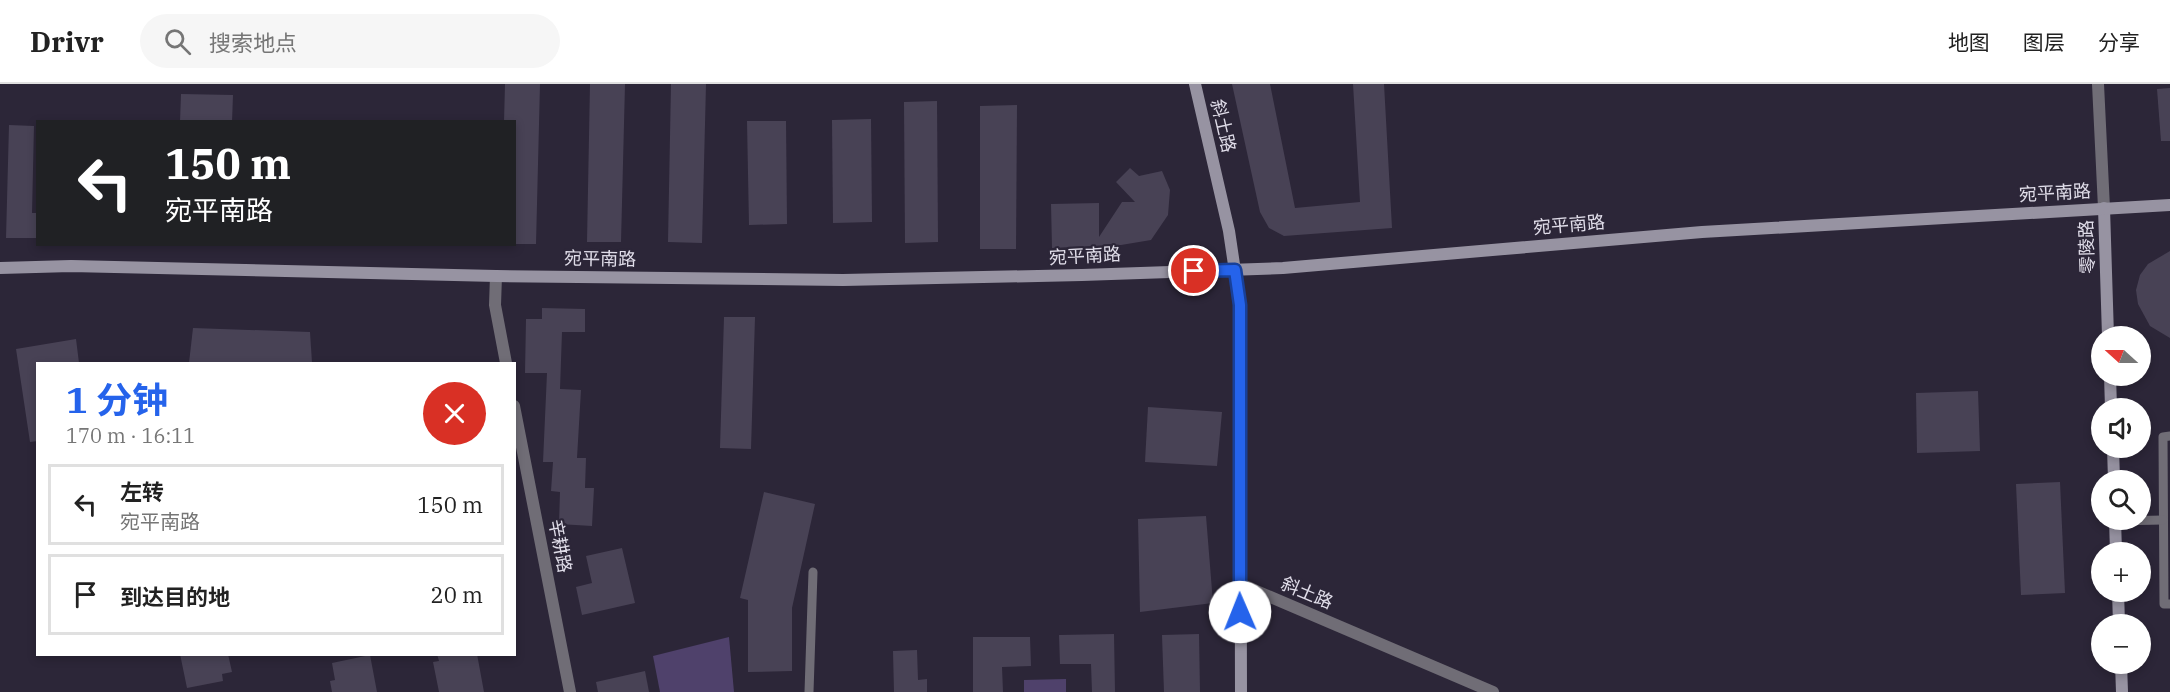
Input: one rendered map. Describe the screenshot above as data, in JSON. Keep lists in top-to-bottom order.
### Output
{
  "streets": {
    "main road": ["斜土路", "宛平南路", "零陵路"],
    "street": ["辛耕路"]
  },
  "crossings": [
    ["斜土路", "宛平南路"],
    ["宛平南路", "零陵路"]
  ],
  "north": "left",
  "page": {
    "header": "Drivr",
    "search": "搜索地点",
    "nav": ["地图", "图层", "分享"],
    "turn": ["150 m", "宛平南路"],
    "map_buttons": ["+", "−"],
    "heading": ["1 分钟", "170 m · 16:11"],
    "list": [
      {
        "name": "左转",
        "note": "宛平南路",
        "value": "150 m"
      },
      {
        "name": "到达目的地",
        "value": "20 m"
      }
    ]
  }
}
